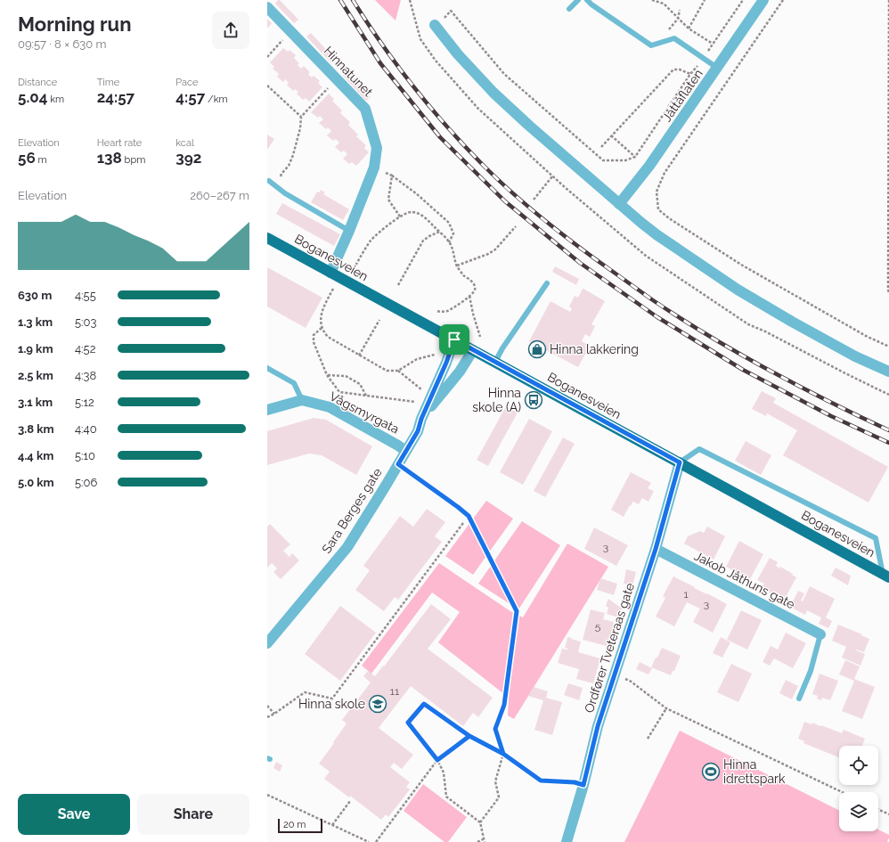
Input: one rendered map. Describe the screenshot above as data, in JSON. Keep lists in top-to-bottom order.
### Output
{
  "streets": {
    "main road": ["Boganesveien"],
    "street": [
      "Hinnatunet",
      "Jåttåflaten",
      "Vågsmyrgata",
      "Sara Berges gate",
      "Jakob Jåthuns gate",
      "Ordfører Tveteraas gate"
    ]
  },
  "crossings": [
    ["Hinnatunet", "Boganesveien"],
    ["Boganesveien", "Sara Berges gate"],
    ["Boganesveien", "Ordfører Tveteraas gate"],
    ["Vågsmyrgata", "Sara Berges gate"],
    ["Jakob Jåthuns gate", "Ordfører Tveteraas gate"]
  ],
  "places": {
    "shop": ["Hinna lakkering"],
    "bus stop": ["Hinna skole (A)"],
    "school or university": ["Hinna skole"],
    "sports": ["Hinna idrettspark"]
  },
  "house_numbers": [
    "3",
    "1",
    "3",
    "5",
    "11"
  ],
  "scale_bar": "20 m",
  "page": {
    "heading": ["Morning run", "09:57 · 8 × 630 m"],
    "stats": [
      ["Distance", "5.04 km"],
      ["Time", "24:57"],
      ["Pace", "4:57 /km"],
      ["Elevation", "56 m"],
      ["Heart rate", "138 bpm"],
      ["kcal", "392"]
    ],
    "chart": ["Elevation", "260–267 m"],
    "list": [
      {
        "name": "630 m",
        "note": "4:55"
      },
      {
        "name": "1.3 km",
        "note": "5:03"
      },
      {
        "name": "1.9 km",
        "note": "4:52"
      },
      {
        "name": "2.5 km",
        "note": "4:38"
      },
      {
        "name": "3.1 km",
        "note": "5:12"
      },
      {
        "name": "3.8 km",
        "note": "4:40"
      },
      {
        "name": "4.4 km",
        "note": "5:10"
      },
      {
        "name": "5.0 km",
        "note": "5:06"
      }
    ],
    "buttons": ["Save", "Share"],
    "scale": "20 m"
  }
}
